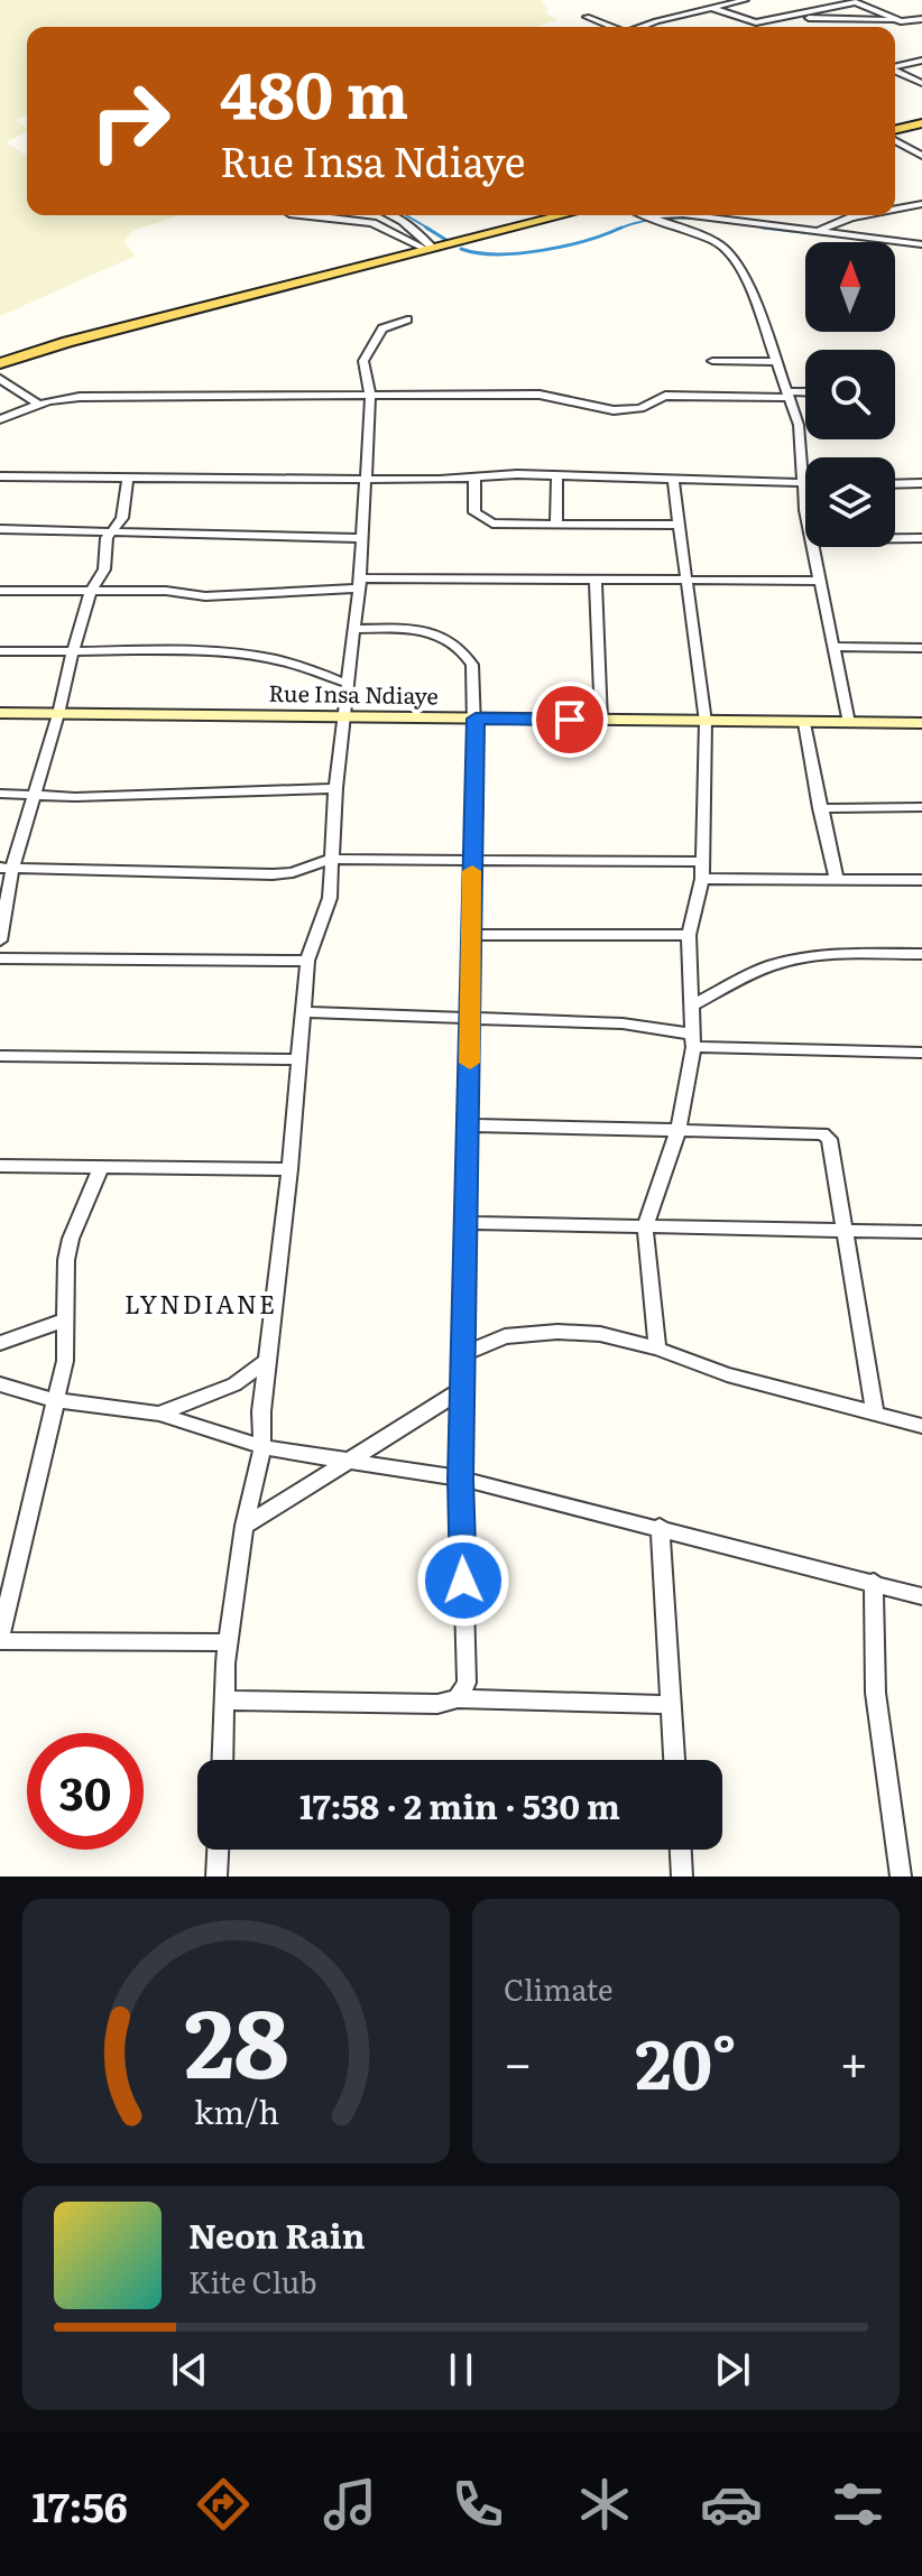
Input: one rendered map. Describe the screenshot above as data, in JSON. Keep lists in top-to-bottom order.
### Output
{
  "streets": {
    "main road": ["Rue Insa Ndiaye"]
  },
  "districts": ["LYNDIANE"],
  "north": "top",
  "page": {
    "turn": ["480 m", "Rue Insa Ndiaye"],
    "limit": "30",
    "trip": "17:58 · 2 min · 530 m",
    "tile": "Climate",
    "heat": ["−", "20°", "+"],
    "song": ["Neon Rain", "Kite Club"],
    "tabs": "17:56",
    "gauge": ["28", "km/h"]
  }
}
